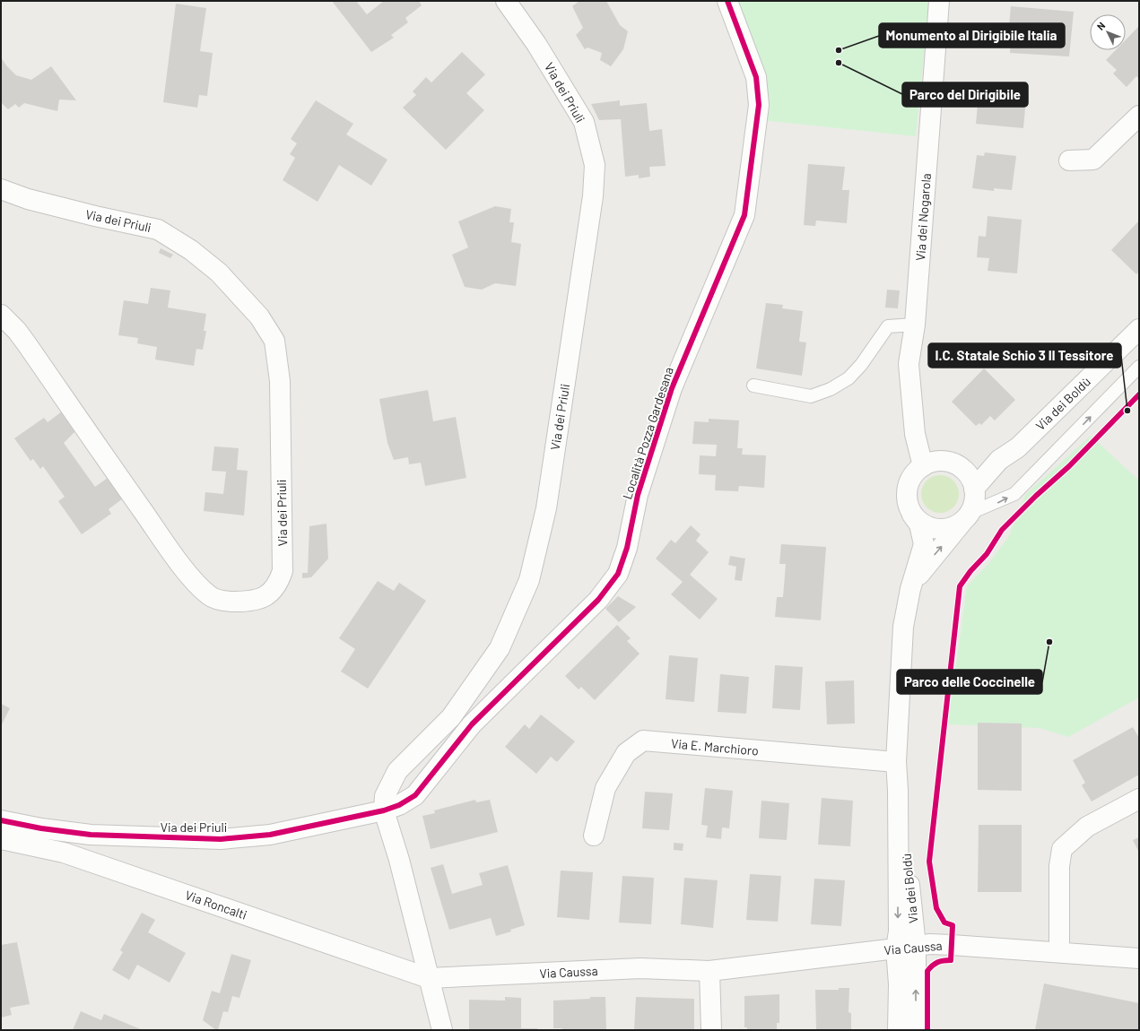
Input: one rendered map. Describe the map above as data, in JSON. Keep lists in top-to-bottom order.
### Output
{
  "streets": {
    "street": [
      "Via dei Priuli",
      "Via dei Nogarola",
      "Via dei Boldù",
      "Località Pozza Gardesana",
      "Via E. Marchioro",
      "Via Roncalti",
      "Via Caussa"
    ]
  },
  "crossings": [
    ["Via dei Priuli", "Località Pozza Gardesana"],
    ["Via dei Priuli", "Via Roncalti"],
    ["Via dei Priuli", "Via Caussa"],
    ["Via dei Nogarola", "Via dei Boldù"],
    ["Via dei Boldù", "Via E. Marchioro"],
    ["Via dei Boldù", "Via Caussa"],
    ["Via Roncalti", "Via Caussa"]
  ],
  "places": [
    "Monumento al Dirigibile Italia",
    "Parco del Dirigibile",
    "I.C. Statale Schio 3 Il Tessitore",
    "Parco delle Coccinelle"
  ],
  "north": "top left"
}
